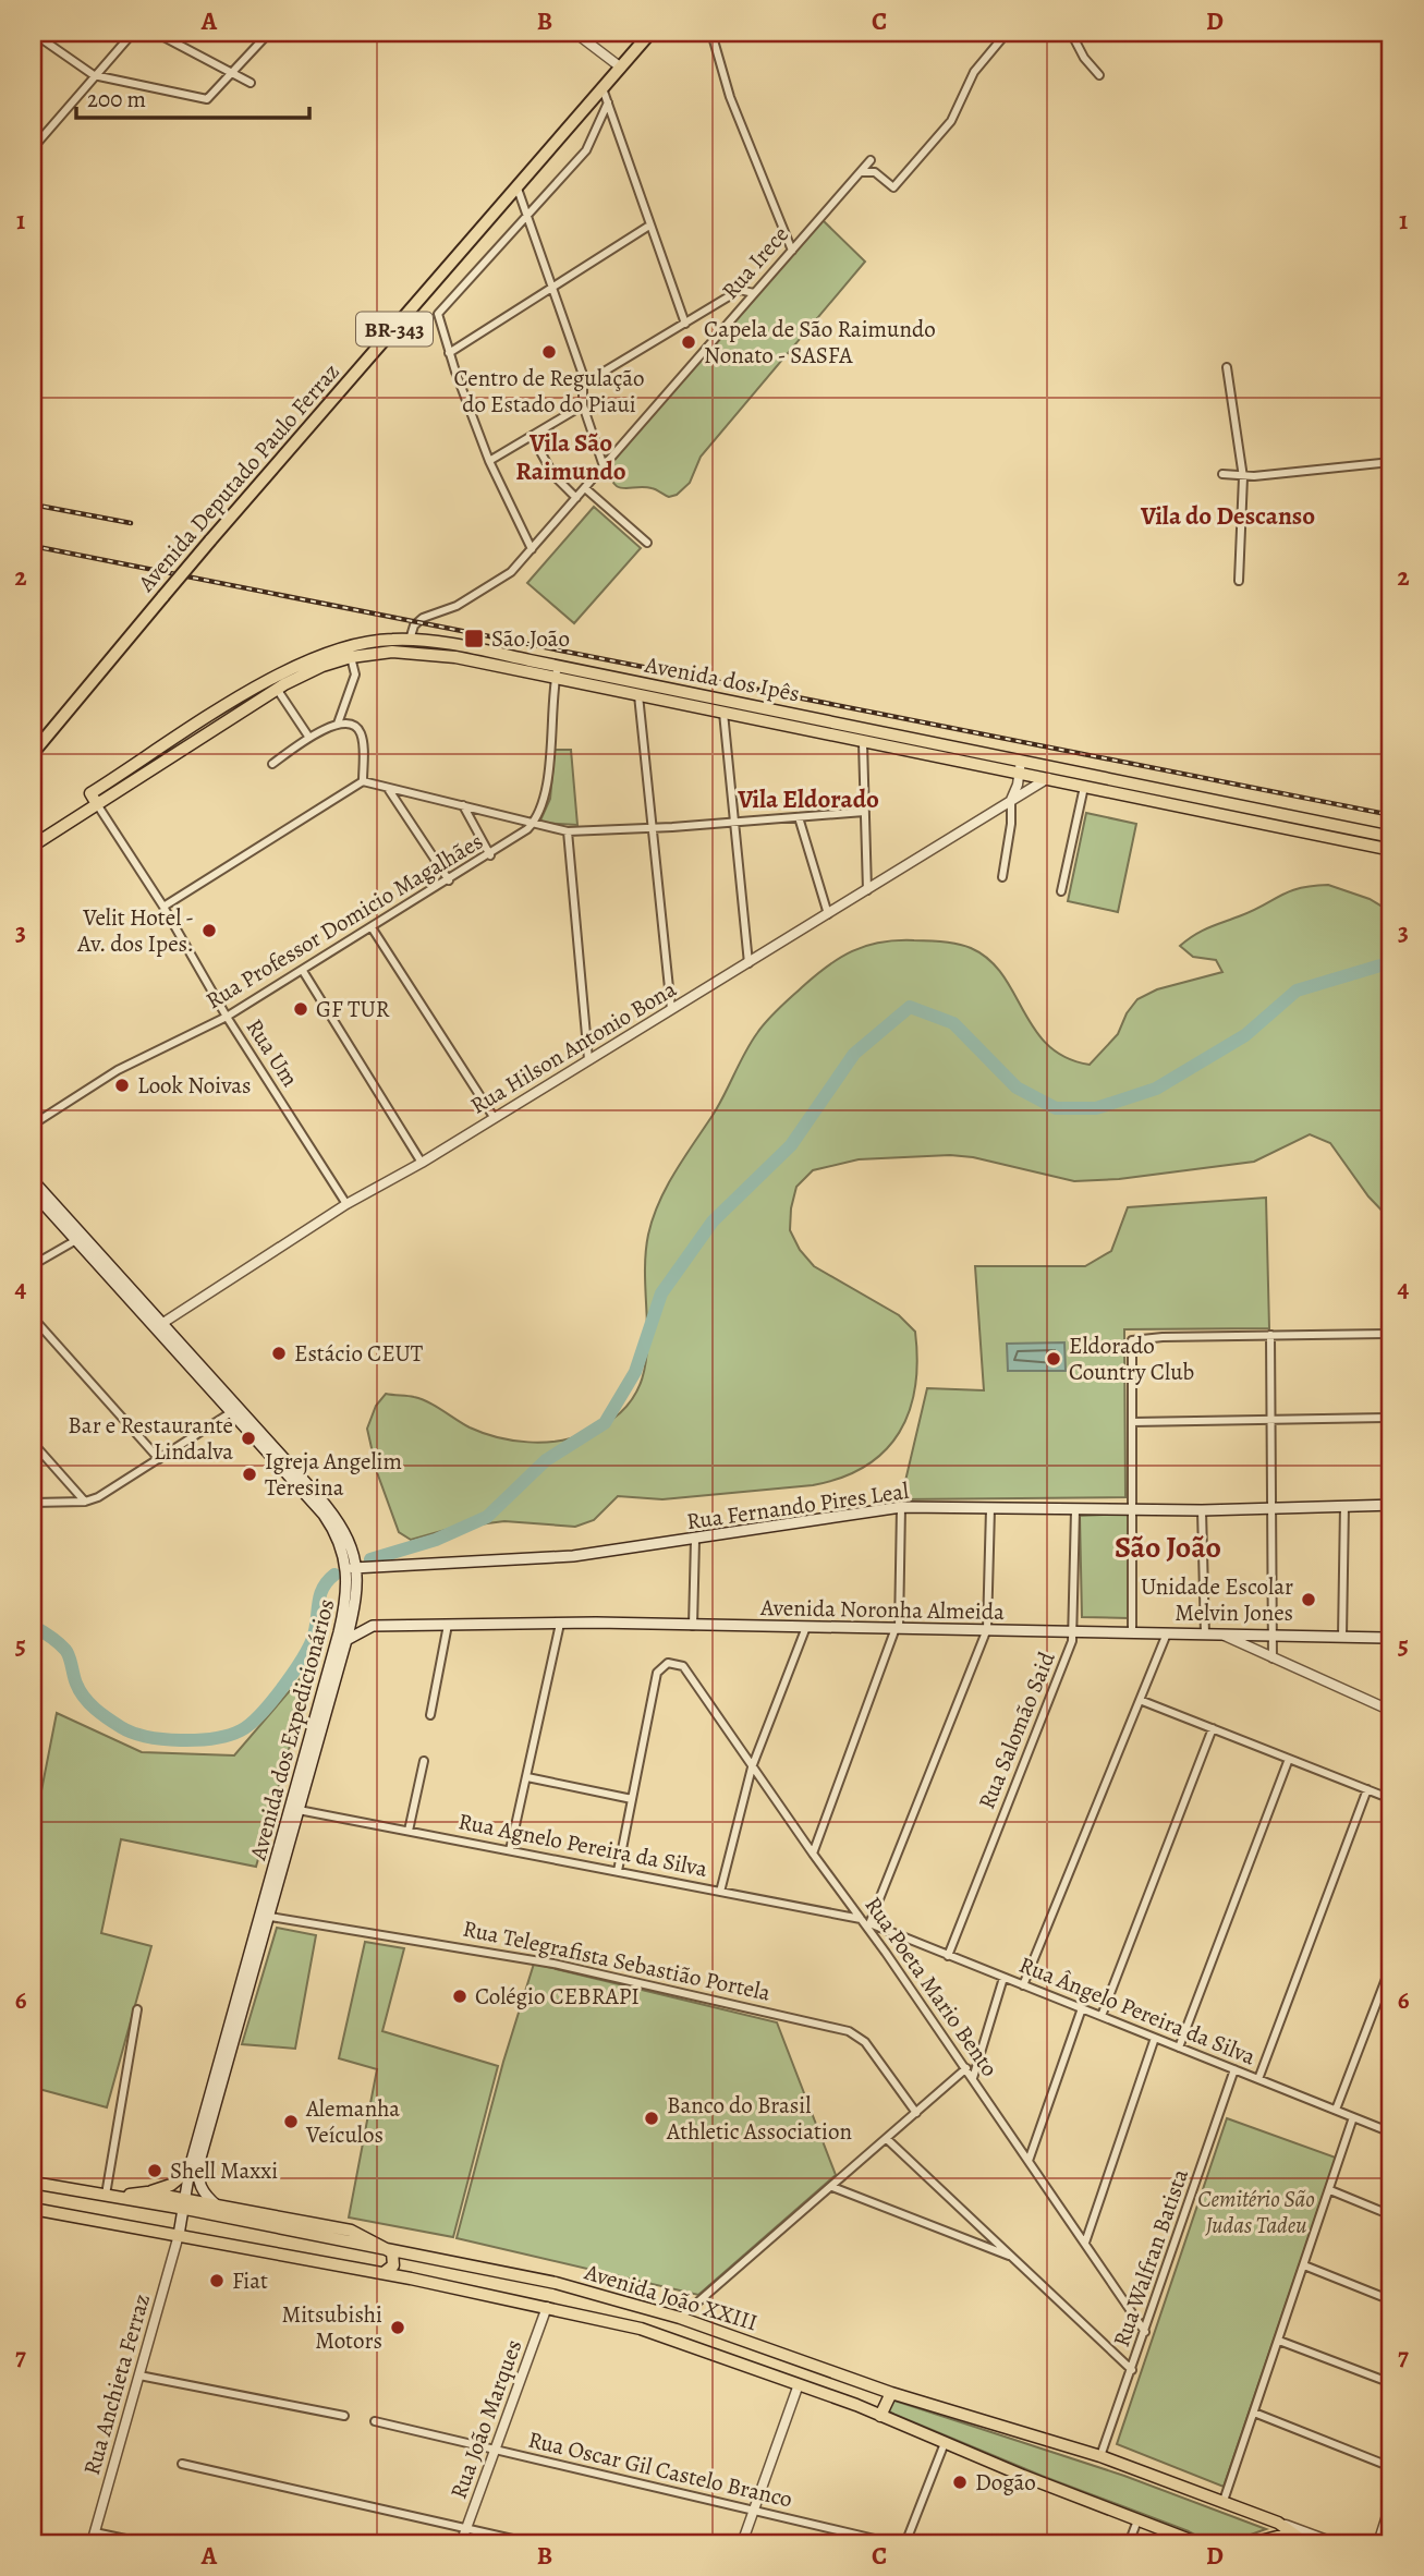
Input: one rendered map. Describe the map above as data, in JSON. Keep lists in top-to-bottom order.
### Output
{
  "streets": {
    "highway": ["BR-343", "Avenida Deputado Paulo Ferraz"],
    "main road": [
      "Avenida dos Ipês",
      "Rua Fernando Pires Leal",
      "Avenida Noronha Almeida",
      "Avenida dos Expedicionários",
      "Avenida João XXIII"
    ],
    "street": [
      "Rua Irece",
      "Rua Professor Domicio Magalhães",
      "Rua Hilson Antonio Bona",
      "Rua Um",
      "Rua Salomão Said",
      "Rua Agnelo Pereira da Silva",
      "Rua Telegrafista Sebastião Portela",
      "Rua Poeta Mario Bento",
      "Rua Ângelo Pereira da Silva",
      "Rua Walfran Batista",
      "Rua Anchieta Ferraz",
      "Rua João Marques",
      "Rua Oscar Gil Castelo Branco"
    ]
  },
  "crossings": [
    ["Rua Irece", "Avenida dos Ipês"],
    ["Avenida dos Ipês", "Rua Hilson Antonio Bona"],
    ["Avenida dos Ipês", "Rua Um"],
    ["Rua Professor Domicio Magalhães", "Rua Um"],
    ["Rua Hilson Antonio Bona", "Rua Um"],
    ["Rua Hilson Antonio Bona", "Avenida dos Expedicionários"],
    ["Rua Fernando Pires Leal", "Avenida dos Expedicionários"],
    ["Rua Fernando Pires Leal", "Rua Salomão Said"],
    ["Avenida Noronha Almeida", "Rua Salomão Said"],
    ["Avenida dos Expedicionários", "Rua Agnelo Pereira da Silva"],
    ["Avenida dos Expedicionários", "Rua Telegrafista Sebastião Portela"],
    ["Avenida dos Expedicionários", "Avenida João XXIII"],
    ["Avenida dos Expedicionários", "Rua Anchieta Ferraz"],
    ["Rua Salomão Said", "Rua Ângelo Pereira da Silva"],
    ["Rua Agnelo Pereira da Silva", "Rua Poeta Mario Bento"],
    ["Rua Poeta Mario Bento", "Rua Ângelo Pereira da Silva"],
    ["Rua Poeta Mario Bento", "Rua Walfran Batista"],
    ["Rua Ângelo Pereira da Silva", "Rua Walfran Batista"],
    ["Rua Walfran Batista", "Avenida João XXIII"],
    ["Avenida João XXIII", "Rua Anchieta Ferraz"],
    ["Avenida João XXIII", "Rua João Marques"],
    ["Rua João Marques", "Rua Oscar Gil Castelo Branco"]
  ],
  "districts": [
    "Vila São Raimundo",
    "Vila do Descanso",
    "Vila Eldorado",
    "São João"
  ],
  "parks": ["Cemitério São Judas Tadeu"],
  "places": {
    "other": [
      "Capela de São Raimundo Nonato - SASFA",
      "Centro de Regulação do Estado do Piaui",
      "Velit Hotel - Av. dos Ipes.",
      "GF TUR",
      "Look Noivas",
      "Estácio CEUT",
      "Eldorado Country Club",
      "Bar e Restaurante Lindalva",
      "Igreja Angelim Teresina",
      "Unidade Escolar Melvin Jones",
      "Colégio CEBRAPI",
      "Banco do Brasil Athletic Association",
      "Alemanha Veículos",
      "Shell Maxxi",
      "Fiat",
      "Mitsubishi Motors",
      "Dogão"
    ],
    "transit": ["São João"]
  },
  "scale_bar": "200 m",
  "grid": {
    "columns": [
      "A",
      "B",
      "C",
      "D"
    ],
    "rows": [
      "1",
      "2",
      "3",
      "4",
      "5",
      "6",
      "7"
    ]
  }
}
